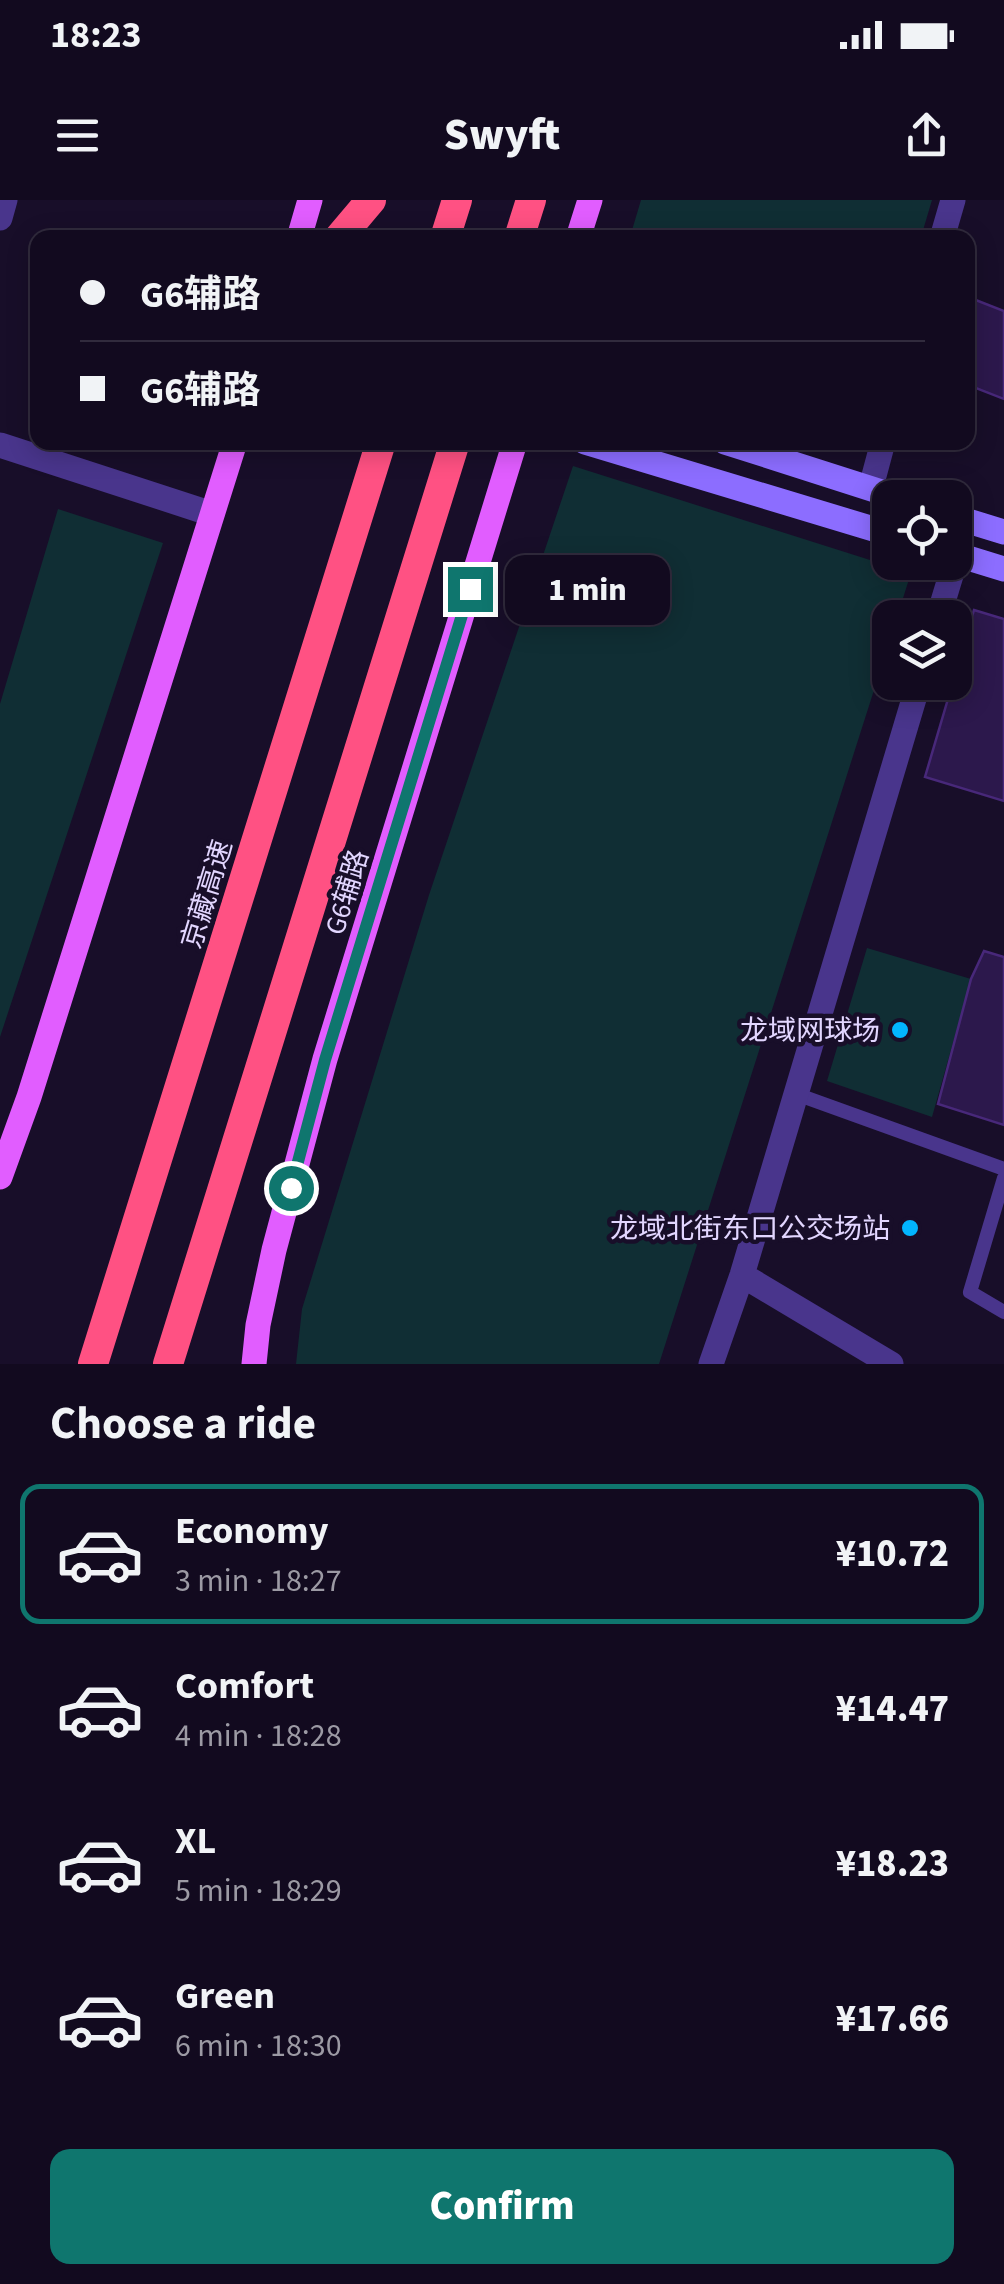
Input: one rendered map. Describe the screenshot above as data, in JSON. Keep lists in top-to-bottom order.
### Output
{
  "streets": {
    "highway": ["京藏高速"],
    "main road": ["G6辅路"]
  },
  "places": ["龙域网球场", "龙域北街东口公交场站"],
  "page": {
    "status": "18:23",
    "header": "Swyft",
    "banner": ["G6辅路", "G6辅路"],
    "bubble": "1 min",
    "heading": "Choose a ride",
    "list": [
      {
        "name": "Economy",
        "note": "3 min · 18:27",
        "value": "¥10.72"
      },
      {
        "name": "Comfort",
        "note": "4 min · 18:28",
        "value": "¥14.47"
      },
      {
        "name": "XL",
        "note": "5 min · 18:29",
        "value": "¥18.23"
      },
      {
        "name": "Green",
        "note": "6 min · 18:30",
        "value": "¥17.66"
      }
    ],
    "buttons": "Confirm"
  }
}
